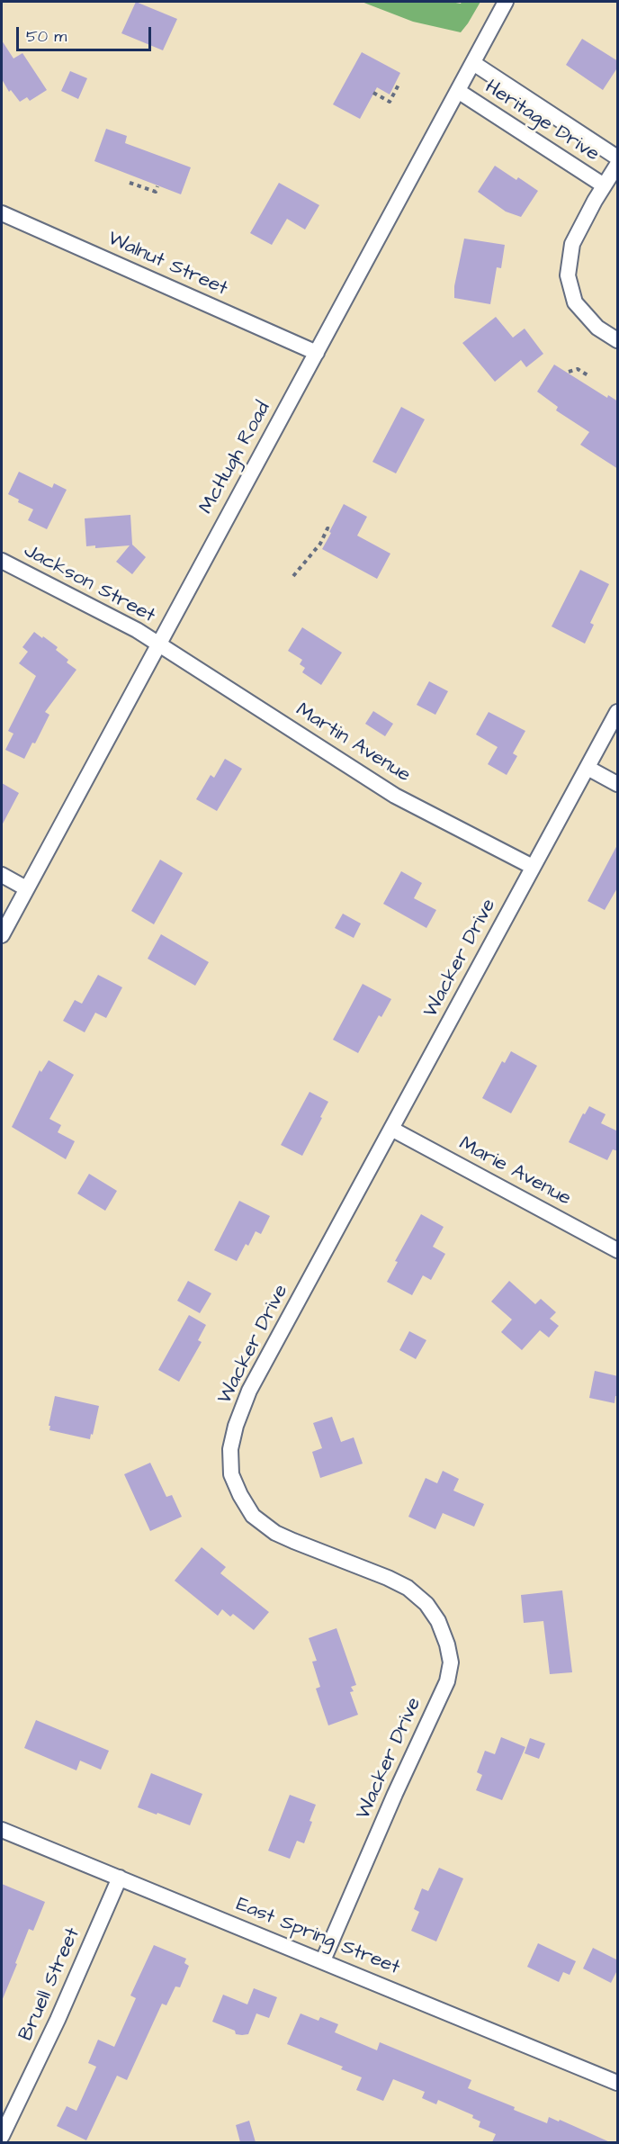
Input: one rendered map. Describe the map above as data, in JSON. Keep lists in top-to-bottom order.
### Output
{
  "streets": {
    "street": [
      "Heritage Drive",
      "Walnut Street",
      "McHugh Road",
      "Jackson Street",
      "Martin Avenue",
      "Wacker Drive",
      "Marie Avenue",
      "East Spring Street",
      "Bruell Street"
    ]
  },
  "crossings": [
    ["Heritage Drive", "McHugh Road"],
    ["Walnut Street", "McHugh Road"],
    ["McHugh Road", "Jackson Street"],
    ["McHugh Road", "Martin Avenue"],
    ["Jackson Street", "Martin Avenue"],
    ["Martin Avenue", "Wacker Drive"],
    ["Wacker Drive", "Marie Avenue"],
    ["Wacker Drive", "East Spring Street"],
    ["East Spring Street", "Bruell Street"]
  ],
  "scale_bar": "50 m"
}
